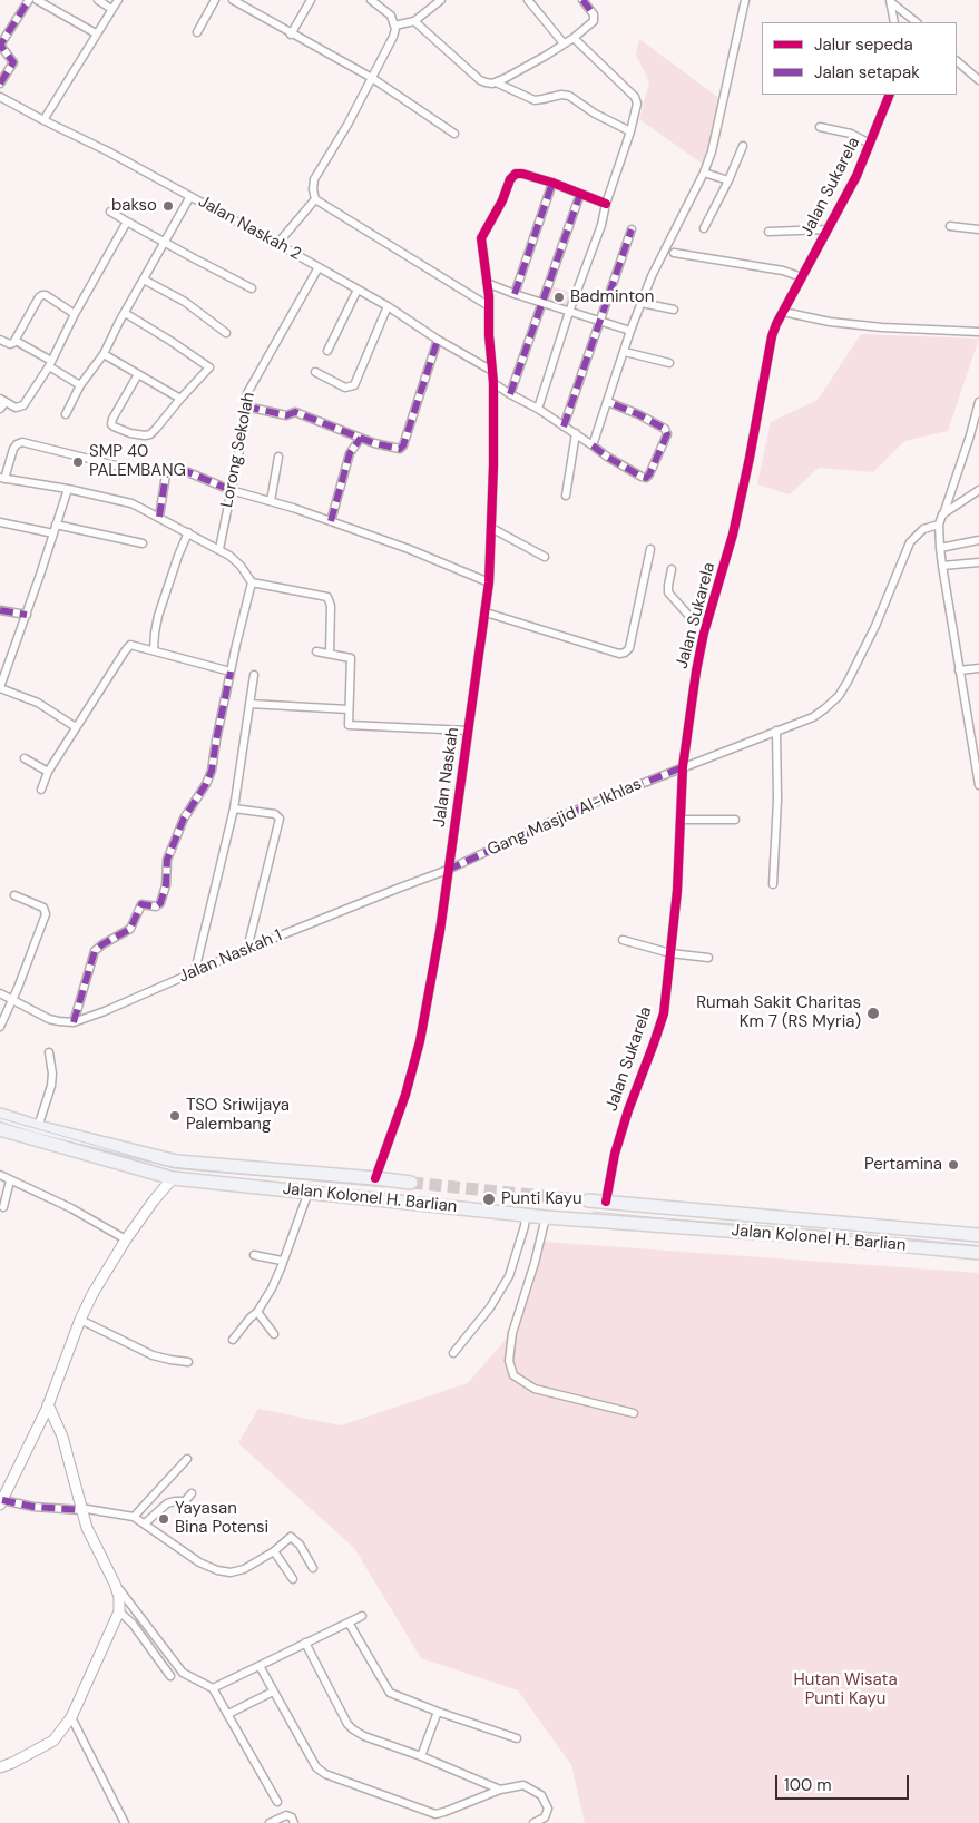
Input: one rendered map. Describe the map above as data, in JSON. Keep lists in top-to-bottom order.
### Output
{
  "streets": {
    "highway": ["Jalan Kolonel H. Barlian"],
    "street": [
      "Jalan Sukarela",
      "Jalan Naskah 2",
      "Lorong Sekolah",
      "Jalan Naskah",
      "Gang Masjid Al-Ikhlas",
      "Jalan Naskah 1"
    ]
  },
  "crossings": [
    ["Jalan Sukarela", "Gang Masjid Al-Ikhlas"],
    ["Jalan Sukarela", "Jalan Kolonel H. Barlian"],
    ["Jalan Naskah 2", "Lorong Sekolah"],
    ["Jalan Naskah 2", "Jalan Naskah"],
    ["Jalan Naskah", "Gang Masjid Al-Ikhlas"],
    ["Jalan Naskah", "Jalan Naskah 1"],
    ["Gang Masjid Al-Ikhlas", "Jalan Naskah 1"]
  ],
  "parks": ["Hutan Wisata Punti Kayu"],
  "places": [
    "bakso",
    "Badminton",
    "SMP 40 PALEMBANG",
    "Rumah Sakit Charitas Km 7 (RS Myria)",
    "TSO Sriwijaya Palembang",
    "Pertamina",
    "Punti Kayu",
    "Yayasan Bina Potensi"
  ],
  "legend": ["Jalur sepeda", "Jalan setapak"],
  "scale_bar": "100 m"
}
